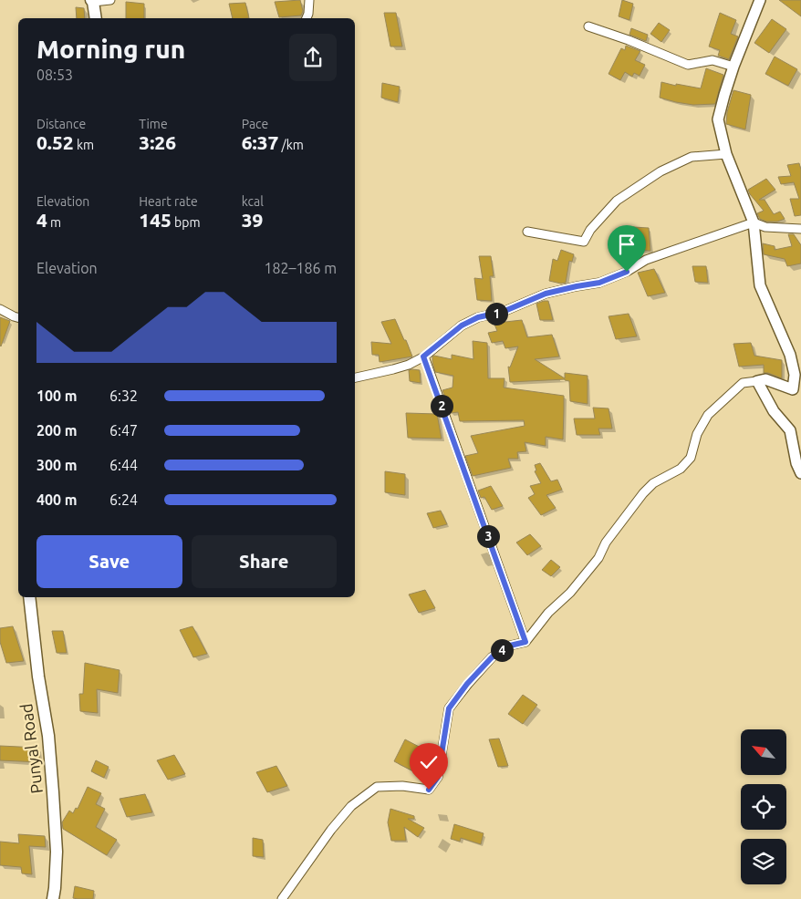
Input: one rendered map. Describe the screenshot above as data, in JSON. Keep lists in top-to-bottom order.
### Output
{
  "streets": {
    "main road": ["Punyal Road"]
  },
  "north": "top left",
  "page": {
    "heading": ["Morning run", "08:53"],
    "stats": [
      ["Distance", "0.52 km"],
      ["Time", "3:26"],
      ["Pace", "6:37 /km"],
      ["Elevation", "4 m"],
      ["Heart rate", "145 bpm"],
      ["kcal", "39"]
    ],
    "chart": ["Elevation", "182–186 m"],
    "pins": [
      "1",
      "2",
      "3",
      "4"
    ],
    "list": [
      {
        "name": "100 m",
        "note": "6:32"
      },
      {
        "name": "200 m",
        "note": "6:47"
      },
      {
        "name": "300 m",
        "note": "6:44"
      },
      {
        "name": "400 m",
        "note": "6:24"
      }
    ],
    "buttons": ["Save", "Share"]
  }
}
